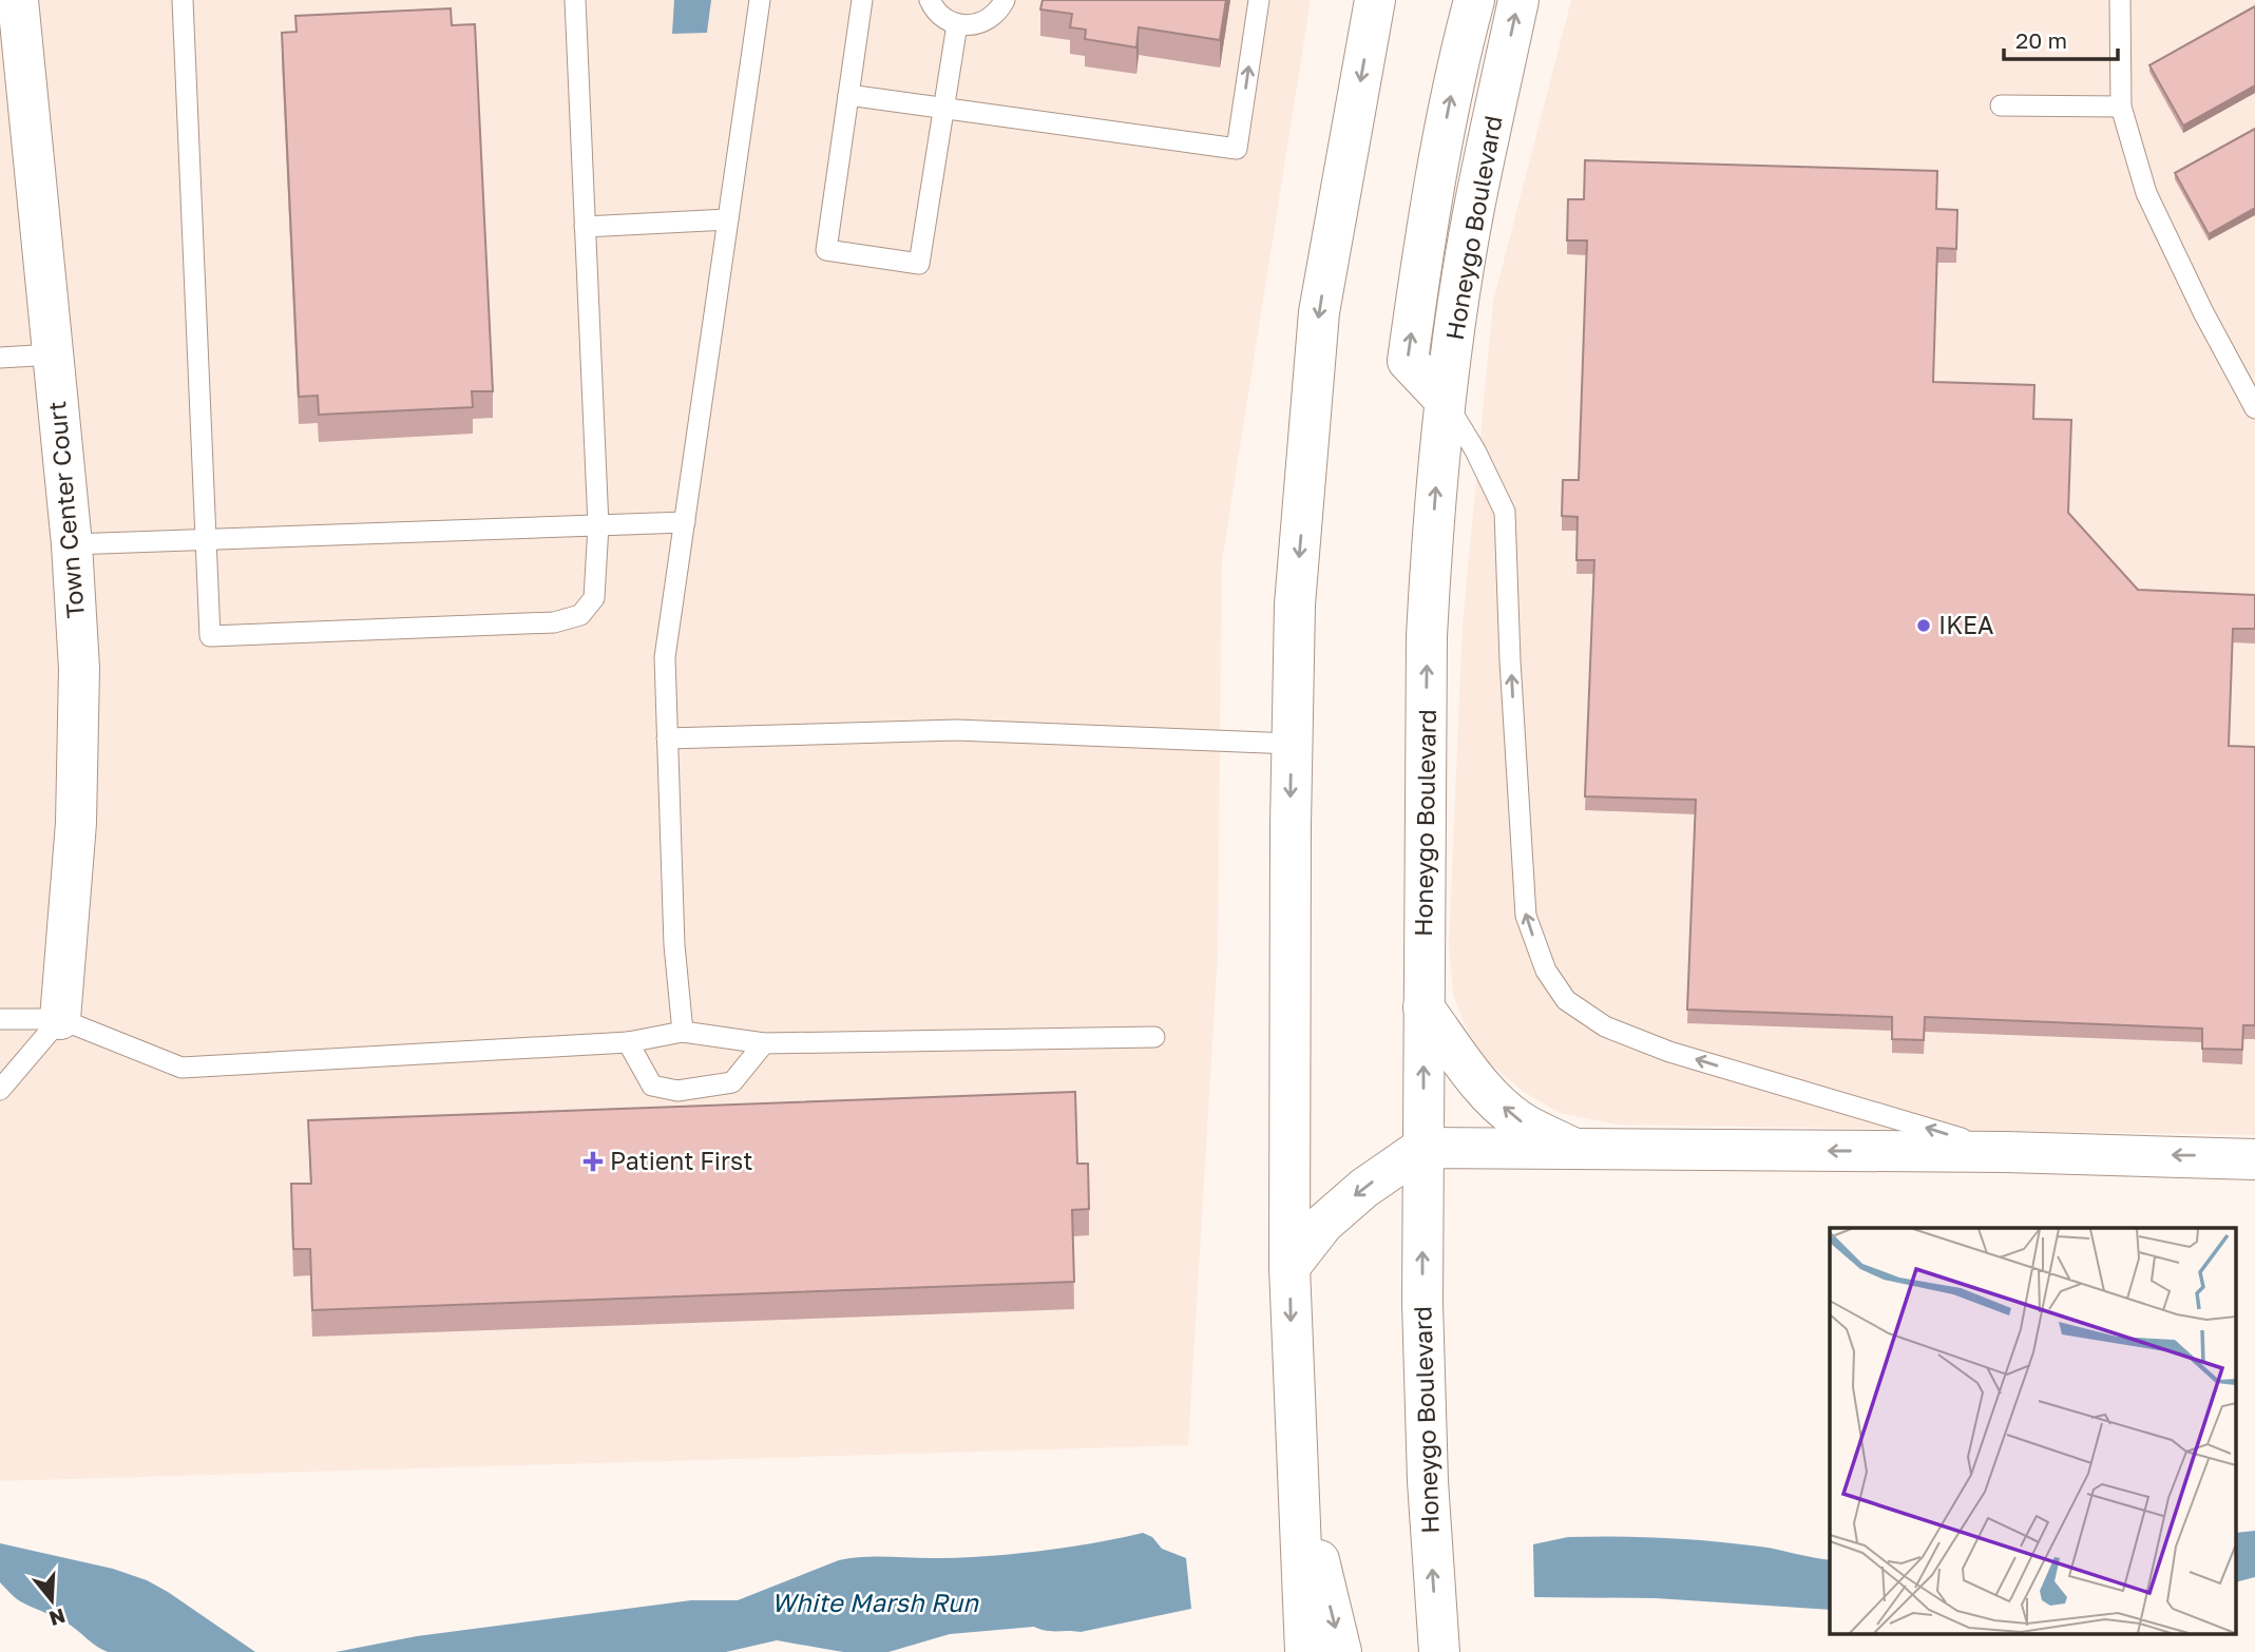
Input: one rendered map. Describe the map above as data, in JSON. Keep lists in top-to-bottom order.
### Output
{
  "streets": {
    "main road": ["Honeygo Boulevard", "Town Center Court"]
  },
  "water": ["White Marsh Run"],
  "places": {
    "other": ["IKEA"],
    "health": ["Patient First"]
  },
  "scale_bar": "20 m",
  "north": "bottom"
}
